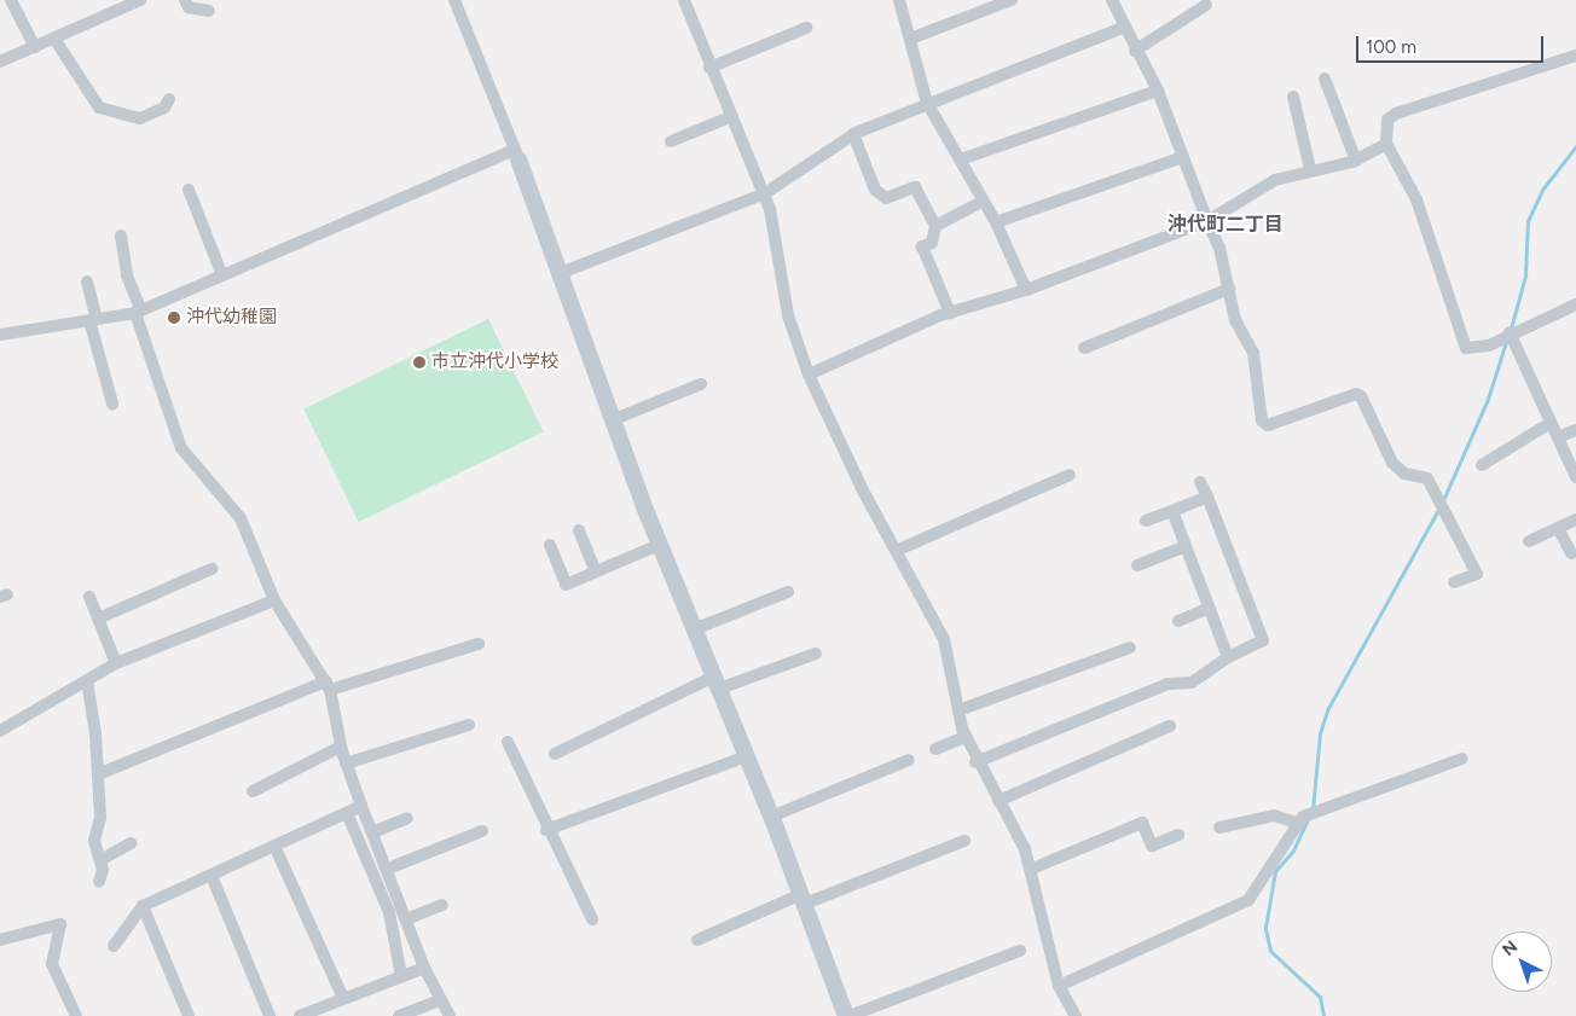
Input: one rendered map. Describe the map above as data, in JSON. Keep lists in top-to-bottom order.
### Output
{
  "districts": ["沖代町二丁目"],
  "places": ["沖代幼稚園", "市立沖代小学校"],
  "scale_bar": "100 m",
  "north": "top left"
}
